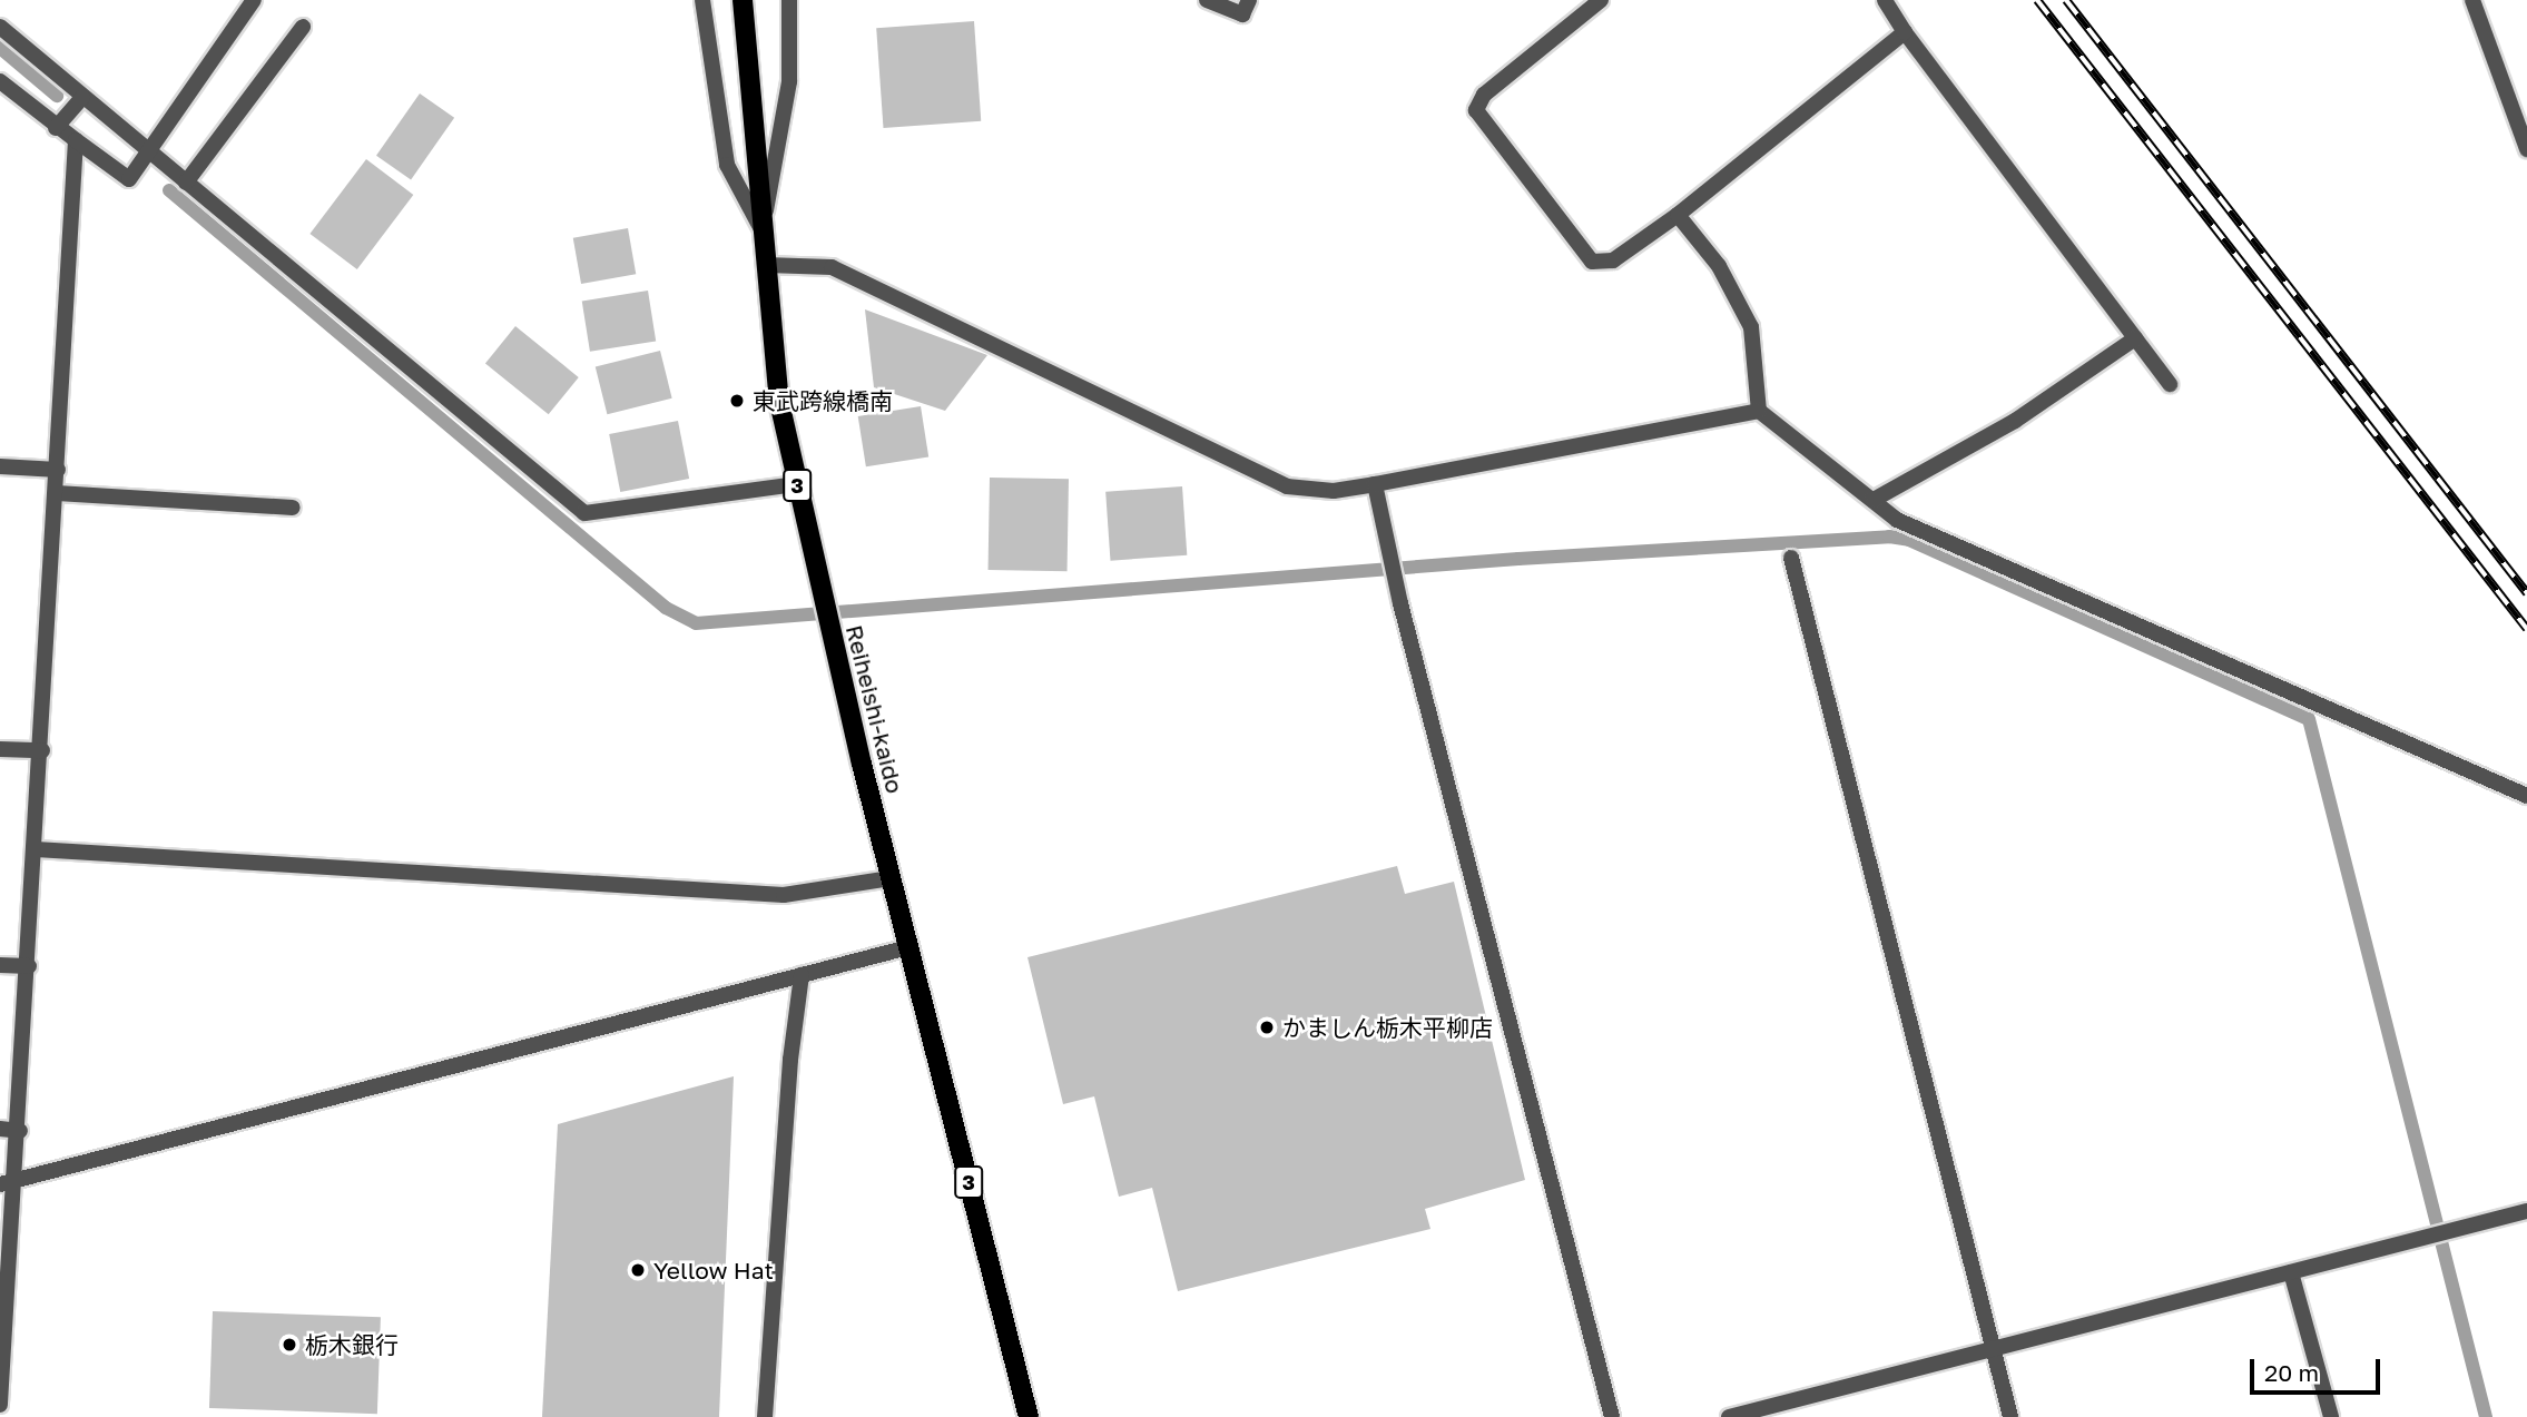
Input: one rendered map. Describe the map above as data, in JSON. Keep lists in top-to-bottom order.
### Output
{
  "streets": {
    "main road": ["3", "Reiheishi-kaido"]
  },
  "places": [
    "東武跨線橋南",
    "かましん栃木平柳店",
    "Yellow Hat",
    "栃木銀行"
  ],
  "scale_bar": "20 m"
}
